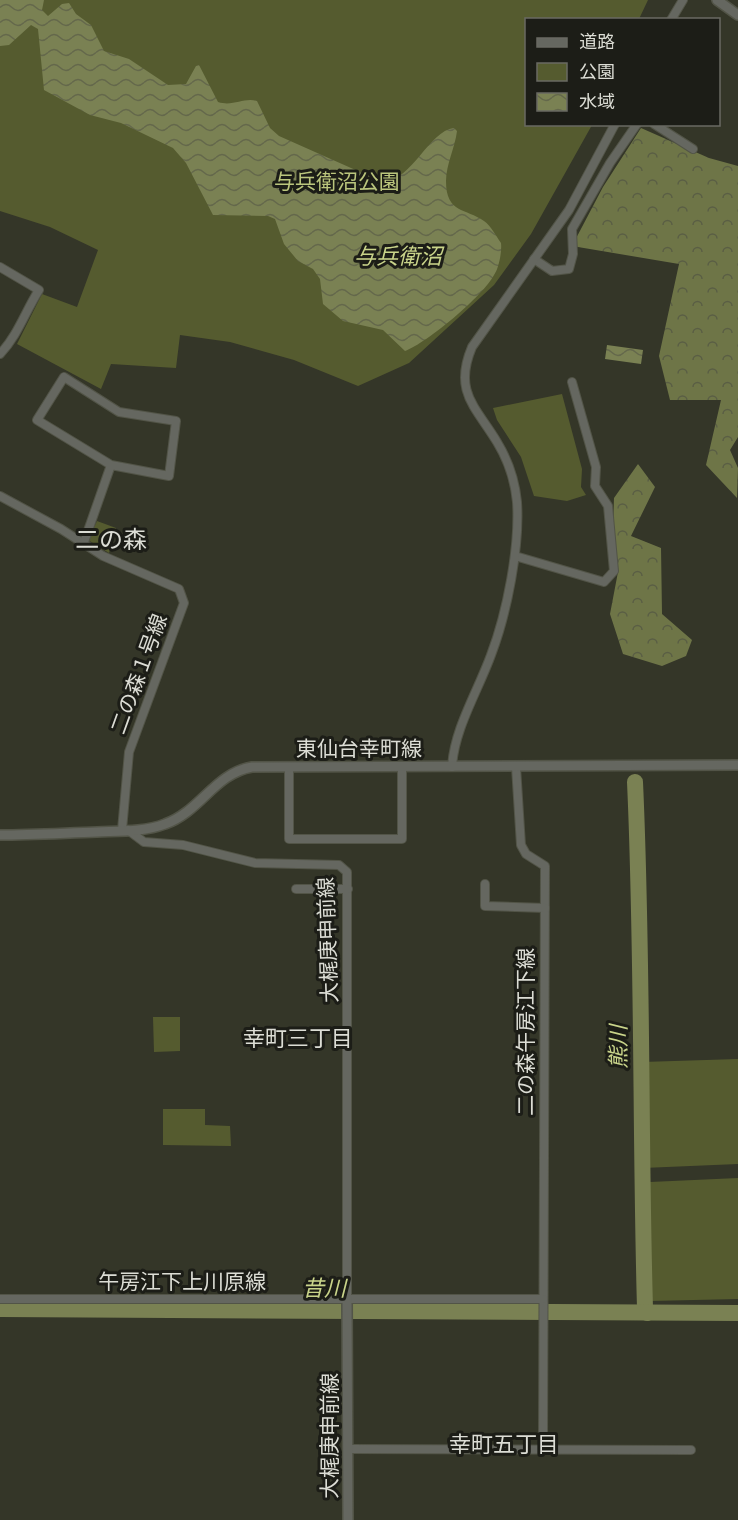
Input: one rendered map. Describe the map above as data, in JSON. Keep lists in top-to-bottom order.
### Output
{
  "streets": {
    "street": [
      "二の森１号線",
      "東仙台幸町線",
      "大梶庚申前線",
      "二の森午房江下線",
      "午房江下上川原線"
    ]
  },
  "crossings": [
    ["二の森１号線", "東仙台幸町線"],
    ["二の森１号線", "大梶庚申前線"],
    ["東仙台幸町線", "大梶庚申前線"],
    ["東仙台幸町線", "二の森午房江下線"],
    ["大梶庚申前線", "午房江下上川原線"],
    ["二の森午房江下線", "午房江下上川原線"]
  ],
  "districts": ["二の森", "幸町三丁目", "幸町五丁目"],
  "water": ["与兵衛沼", "熊川", "昔川"],
  "parks": ["与兵衛沼公園"],
  "legend": ["道路", "公園", "水域"]
}
